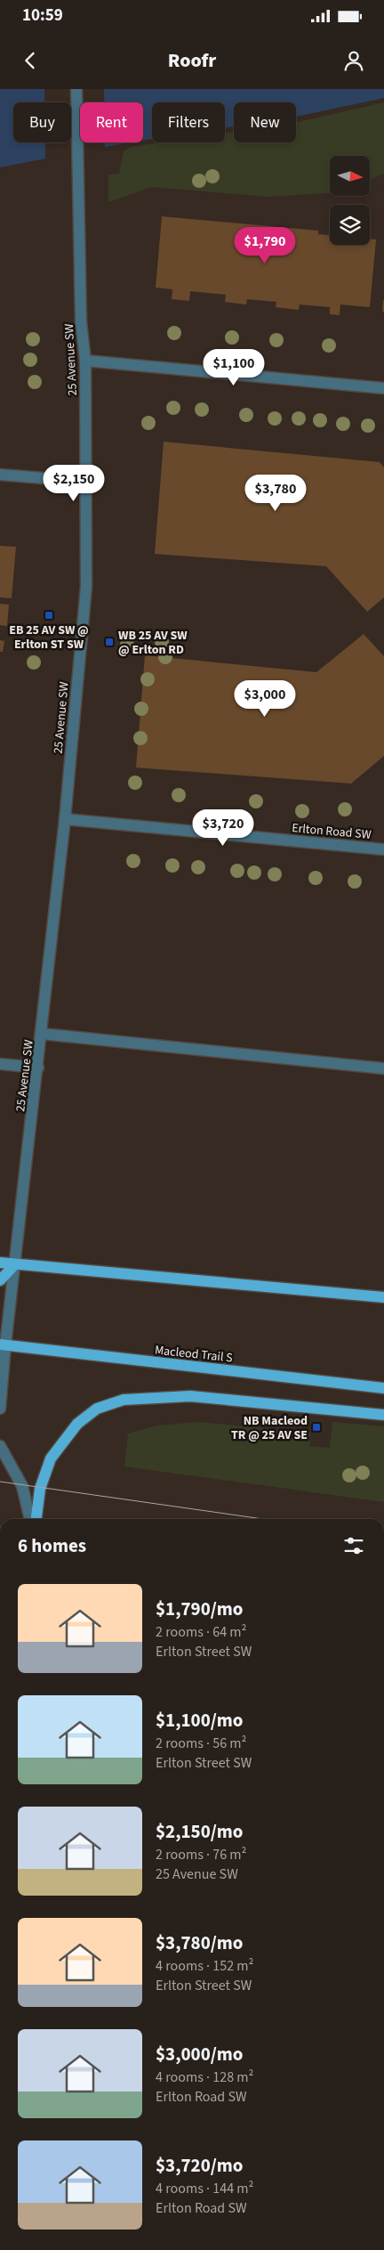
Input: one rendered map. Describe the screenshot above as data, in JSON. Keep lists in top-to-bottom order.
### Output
{
  "streets": {
    "main road": ["Macleod Trail S"],
    "street": ["25 Avenue SW", "Erlton Road SW"]
  },
  "crossings": [
    ["25 Avenue SW", "Erlton Road SW"],
    ["25 Avenue SW", "Macleod Trail S"]
  ],
  "places": {
    "transit": ["EB 25 AV SW @ Erlton ST SW", "WB 25 AV SW @ Erlton RD", "NB Macleod TR @ 25 AV SE"]
  },
  "north": "right",
  "page": {
    "status": "10:59",
    "header": "Roofr",
    "chip": [
      "Buy",
      "Rent",
      "Filters",
      "New"
    ],
    "price": [
      "$1,790",
      "$1,100",
      "$2,150",
      "$3,780",
      "$3,000",
      "$3,720"
    ],
    "heading": "6 homes",
    "list": [
      {
        "name": "$1,790/mo",
        "note": "2 rooms · 64 m² · Erlton Street SW"
      },
      {
        "name": "$1,100/mo",
        "note": "2 rooms · 56 m² · Erlton Street SW"
      },
      {
        "name": "$2,150/mo",
        "note": "2 rooms · 76 m² · 25 Avenue SW"
      },
      {
        "name": "$3,780/mo",
        "note": "4 rooms · 152 m² · Erlton Street SW"
      },
      {
        "name": "$3,000/mo",
        "note": "4 rooms · 128 m² · Erlton Road SW"
      },
      {
        "name": "$3,720/mo",
        "note": "4 rooms · 144 m² · Erlton Road SW"
      }
    ]
  }
}
